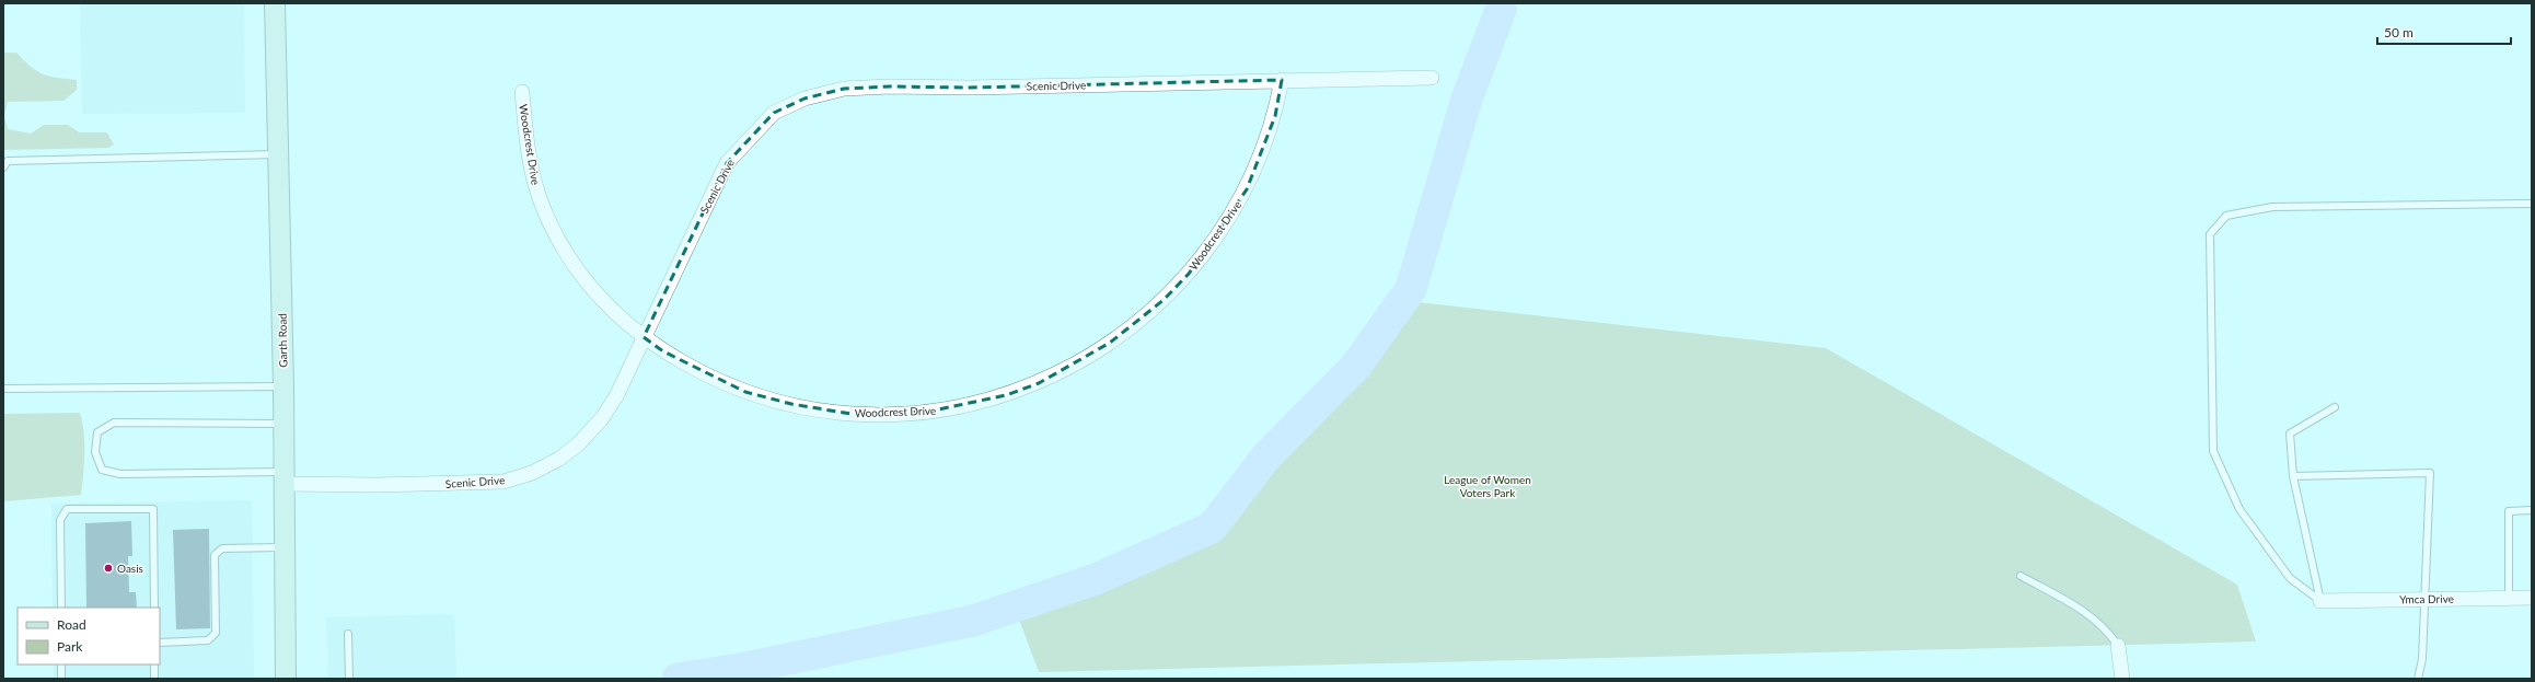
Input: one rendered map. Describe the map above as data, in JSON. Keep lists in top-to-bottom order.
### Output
{
  "streets": {
    "main road": ["Garth Road"],
    "street": ["Scenic Drive", "Woodcrest Drive", "Ymca Drive"]
  },
  "crossings": [
    ["Scenic Drive", "Woodcrest Drive"],
    ["Scenic Drive", "Garth Road"]
  ],
  "parks": ["League of Women Voters Park"],
  "places": ["Oasis"],
  "legend": ["Road", "Park"],
  "scale_bar": "50 m"
}
